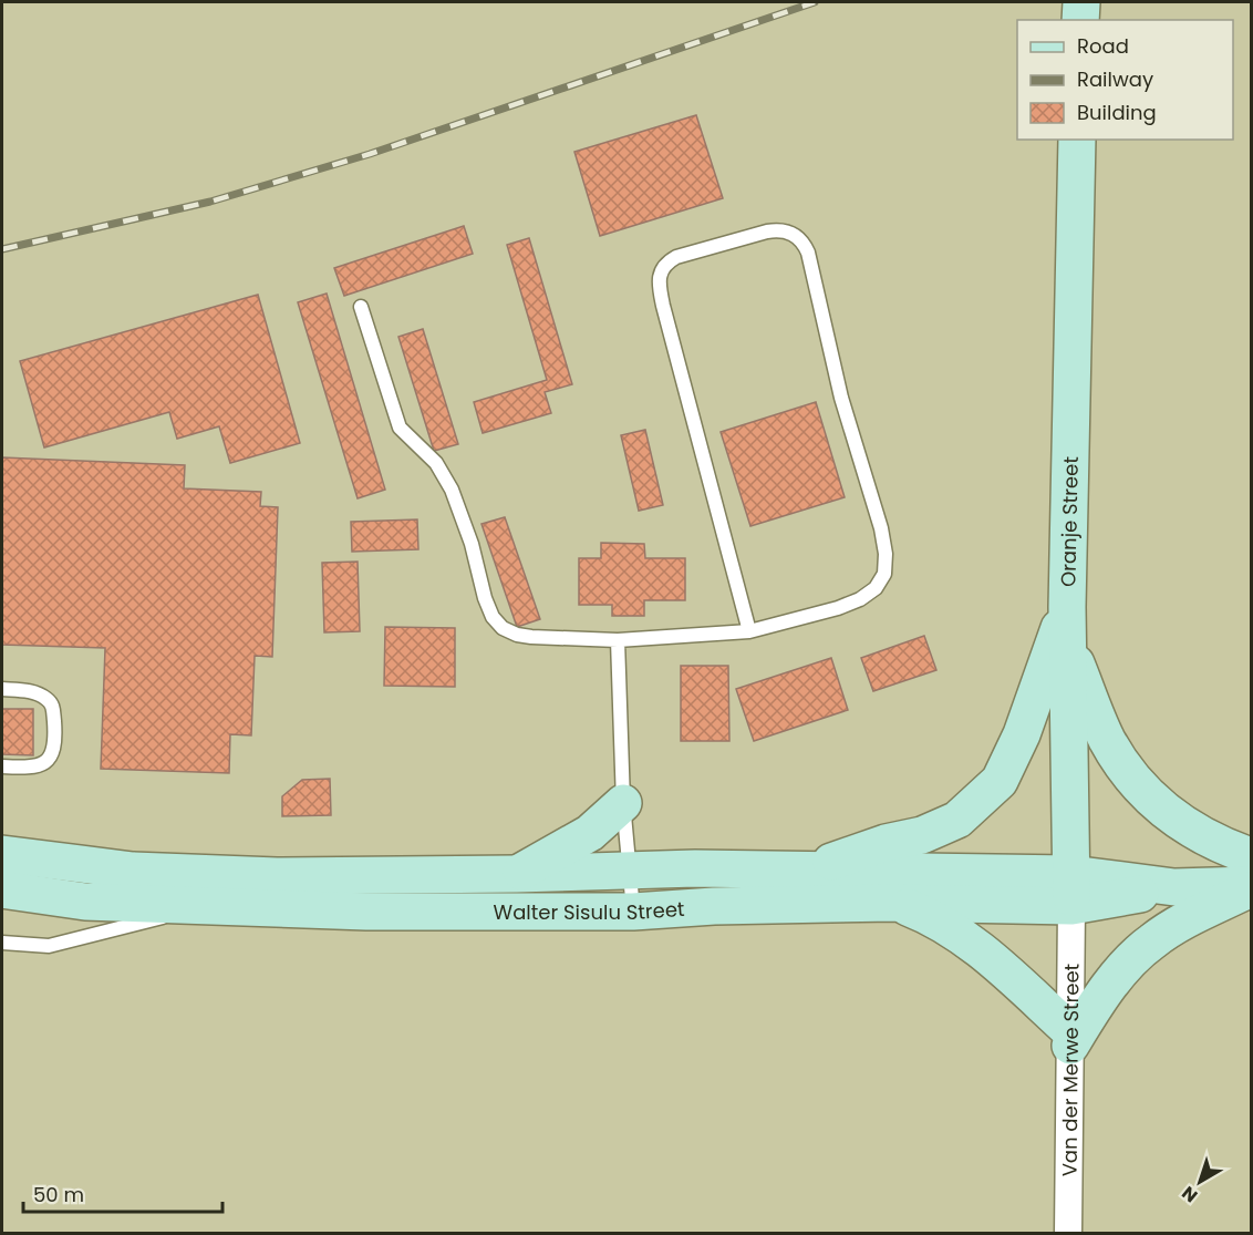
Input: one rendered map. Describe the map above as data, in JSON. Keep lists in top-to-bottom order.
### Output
{
  "streets": {
    "main road": ["Oranje Street", "Walter Sisulu Street"],
    "street": ["Van der Merwe Street"]
  },
  "crossings": [
    ["Oranje Street", "Walter Sisulu Street"],
    ["Oranje Street", "Van der Merwe Street"],
    ["Walter Sisulu Street", "Van der Merwe Street"]
  ],
  "legend": ["Road", "Railway", "Building"],
  "scale_bar": "50 m",
  "north": "bottom left"
}
